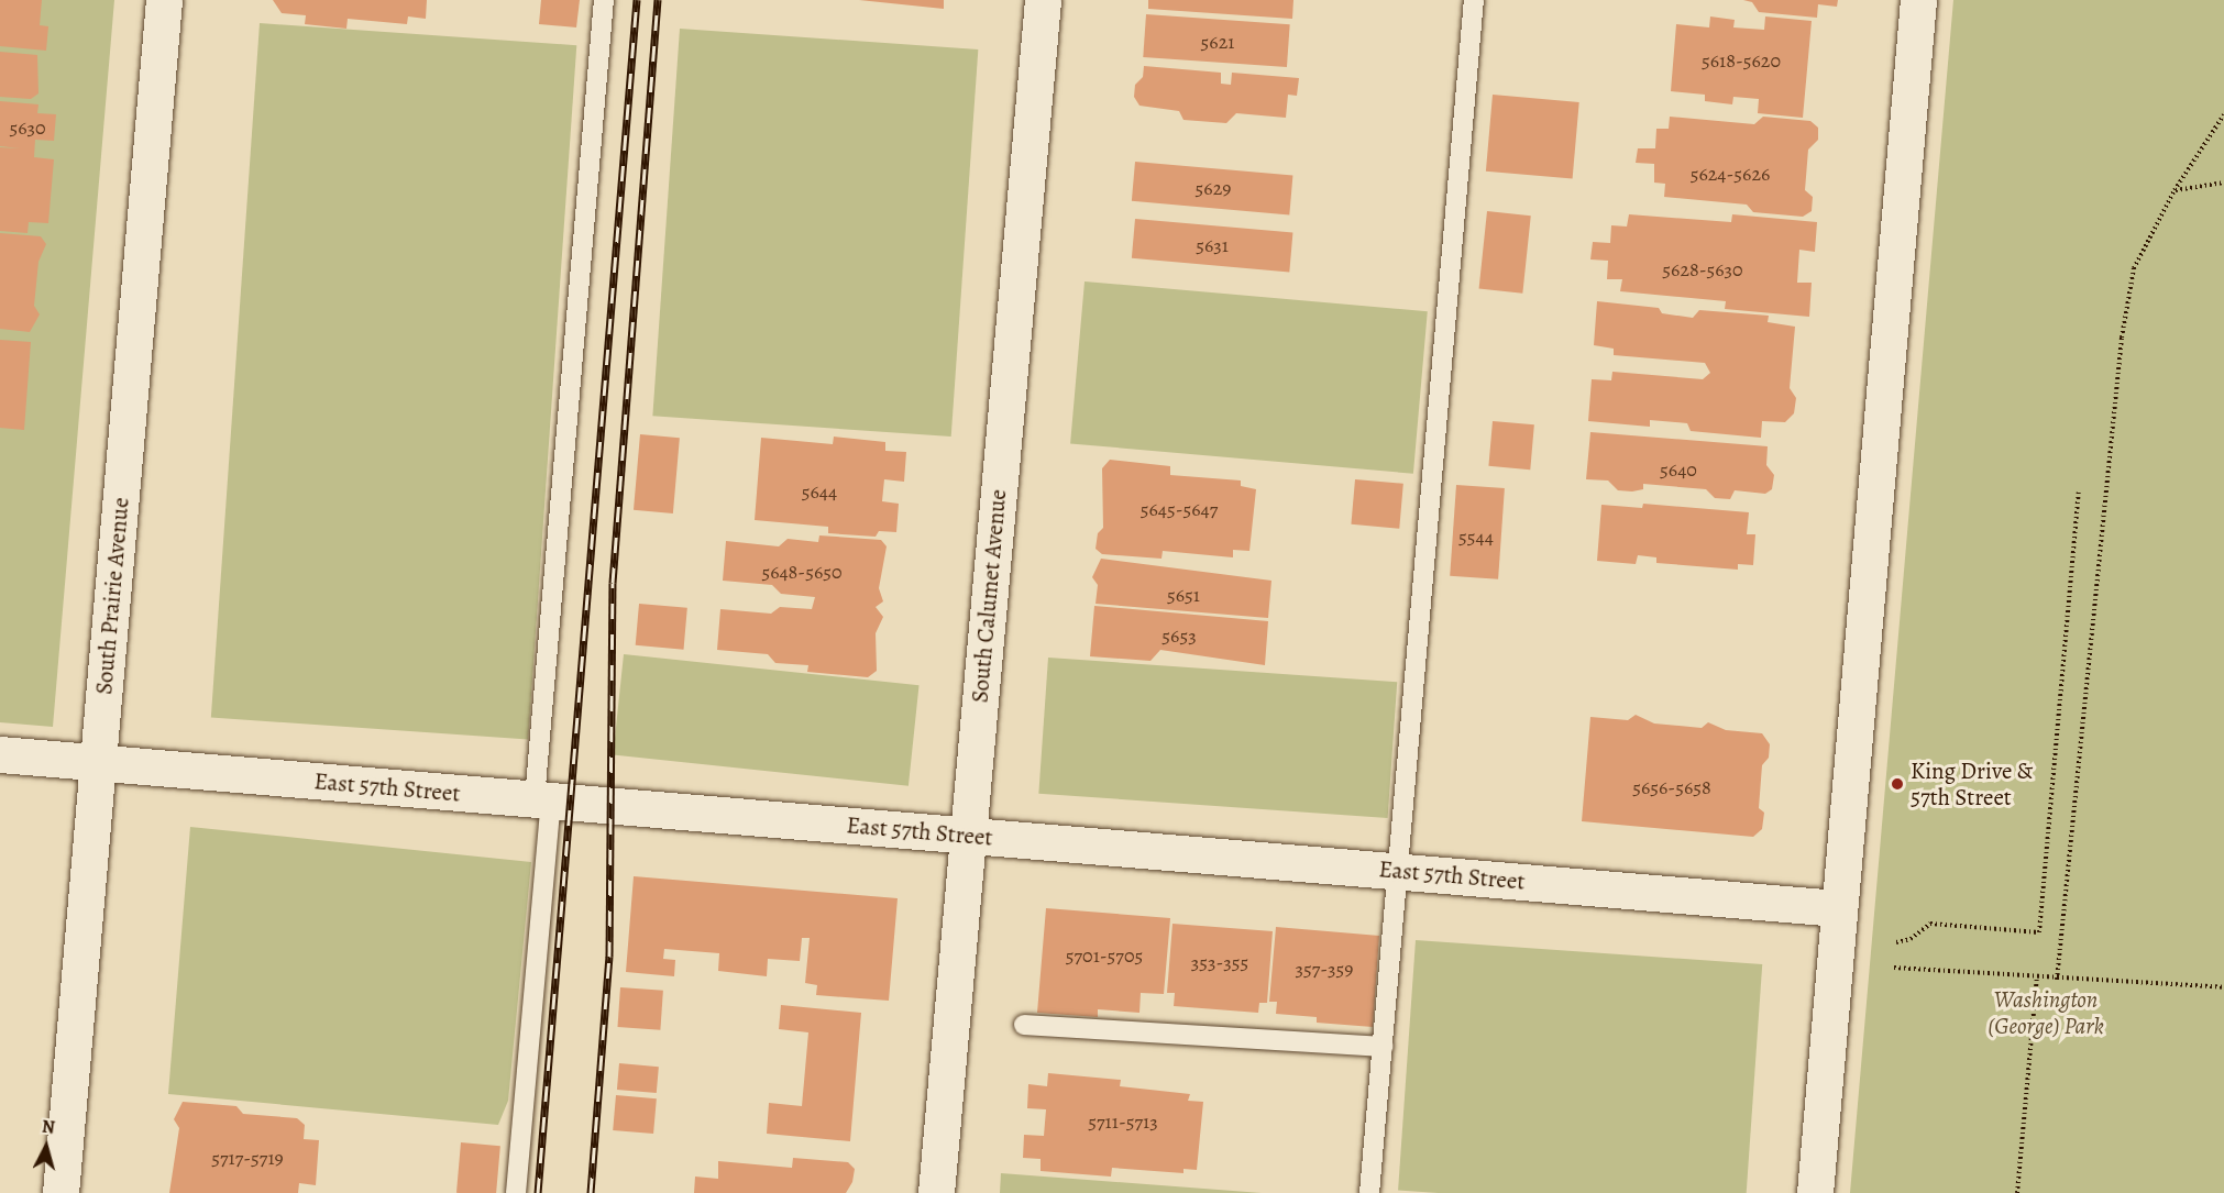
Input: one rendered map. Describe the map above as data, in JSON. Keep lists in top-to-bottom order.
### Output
{
  "streets": {
    "street": ["South Prairie Avenue", "South Calumet Avenue", "East 57th Street"]
  },
  "crossings": [
    ["South Prairie Avenue", "East 57th Street"],
    ["South Calumet Avenue", "East 57th Street"]
  ],
  "parks": ["Washington (George) Park"],
  "places": ["King Drive & 57th Street"],
  "house_numbers": [
    "5621",
    "5618-5620",
    "5630",
    "5624-5626",
    "5629",
    "5631",
    "5628-5630",
    "5640",
    "5644",
    "5645-5647",
    "5544",
    "5648-5650",
    "5651",
    "5653",
    "5656-5658",
    "5701-5705",
    "353-355",
    "357-359",
    "5711-5713",
    "5717-5719"
  ],
  "north": "top"
}
